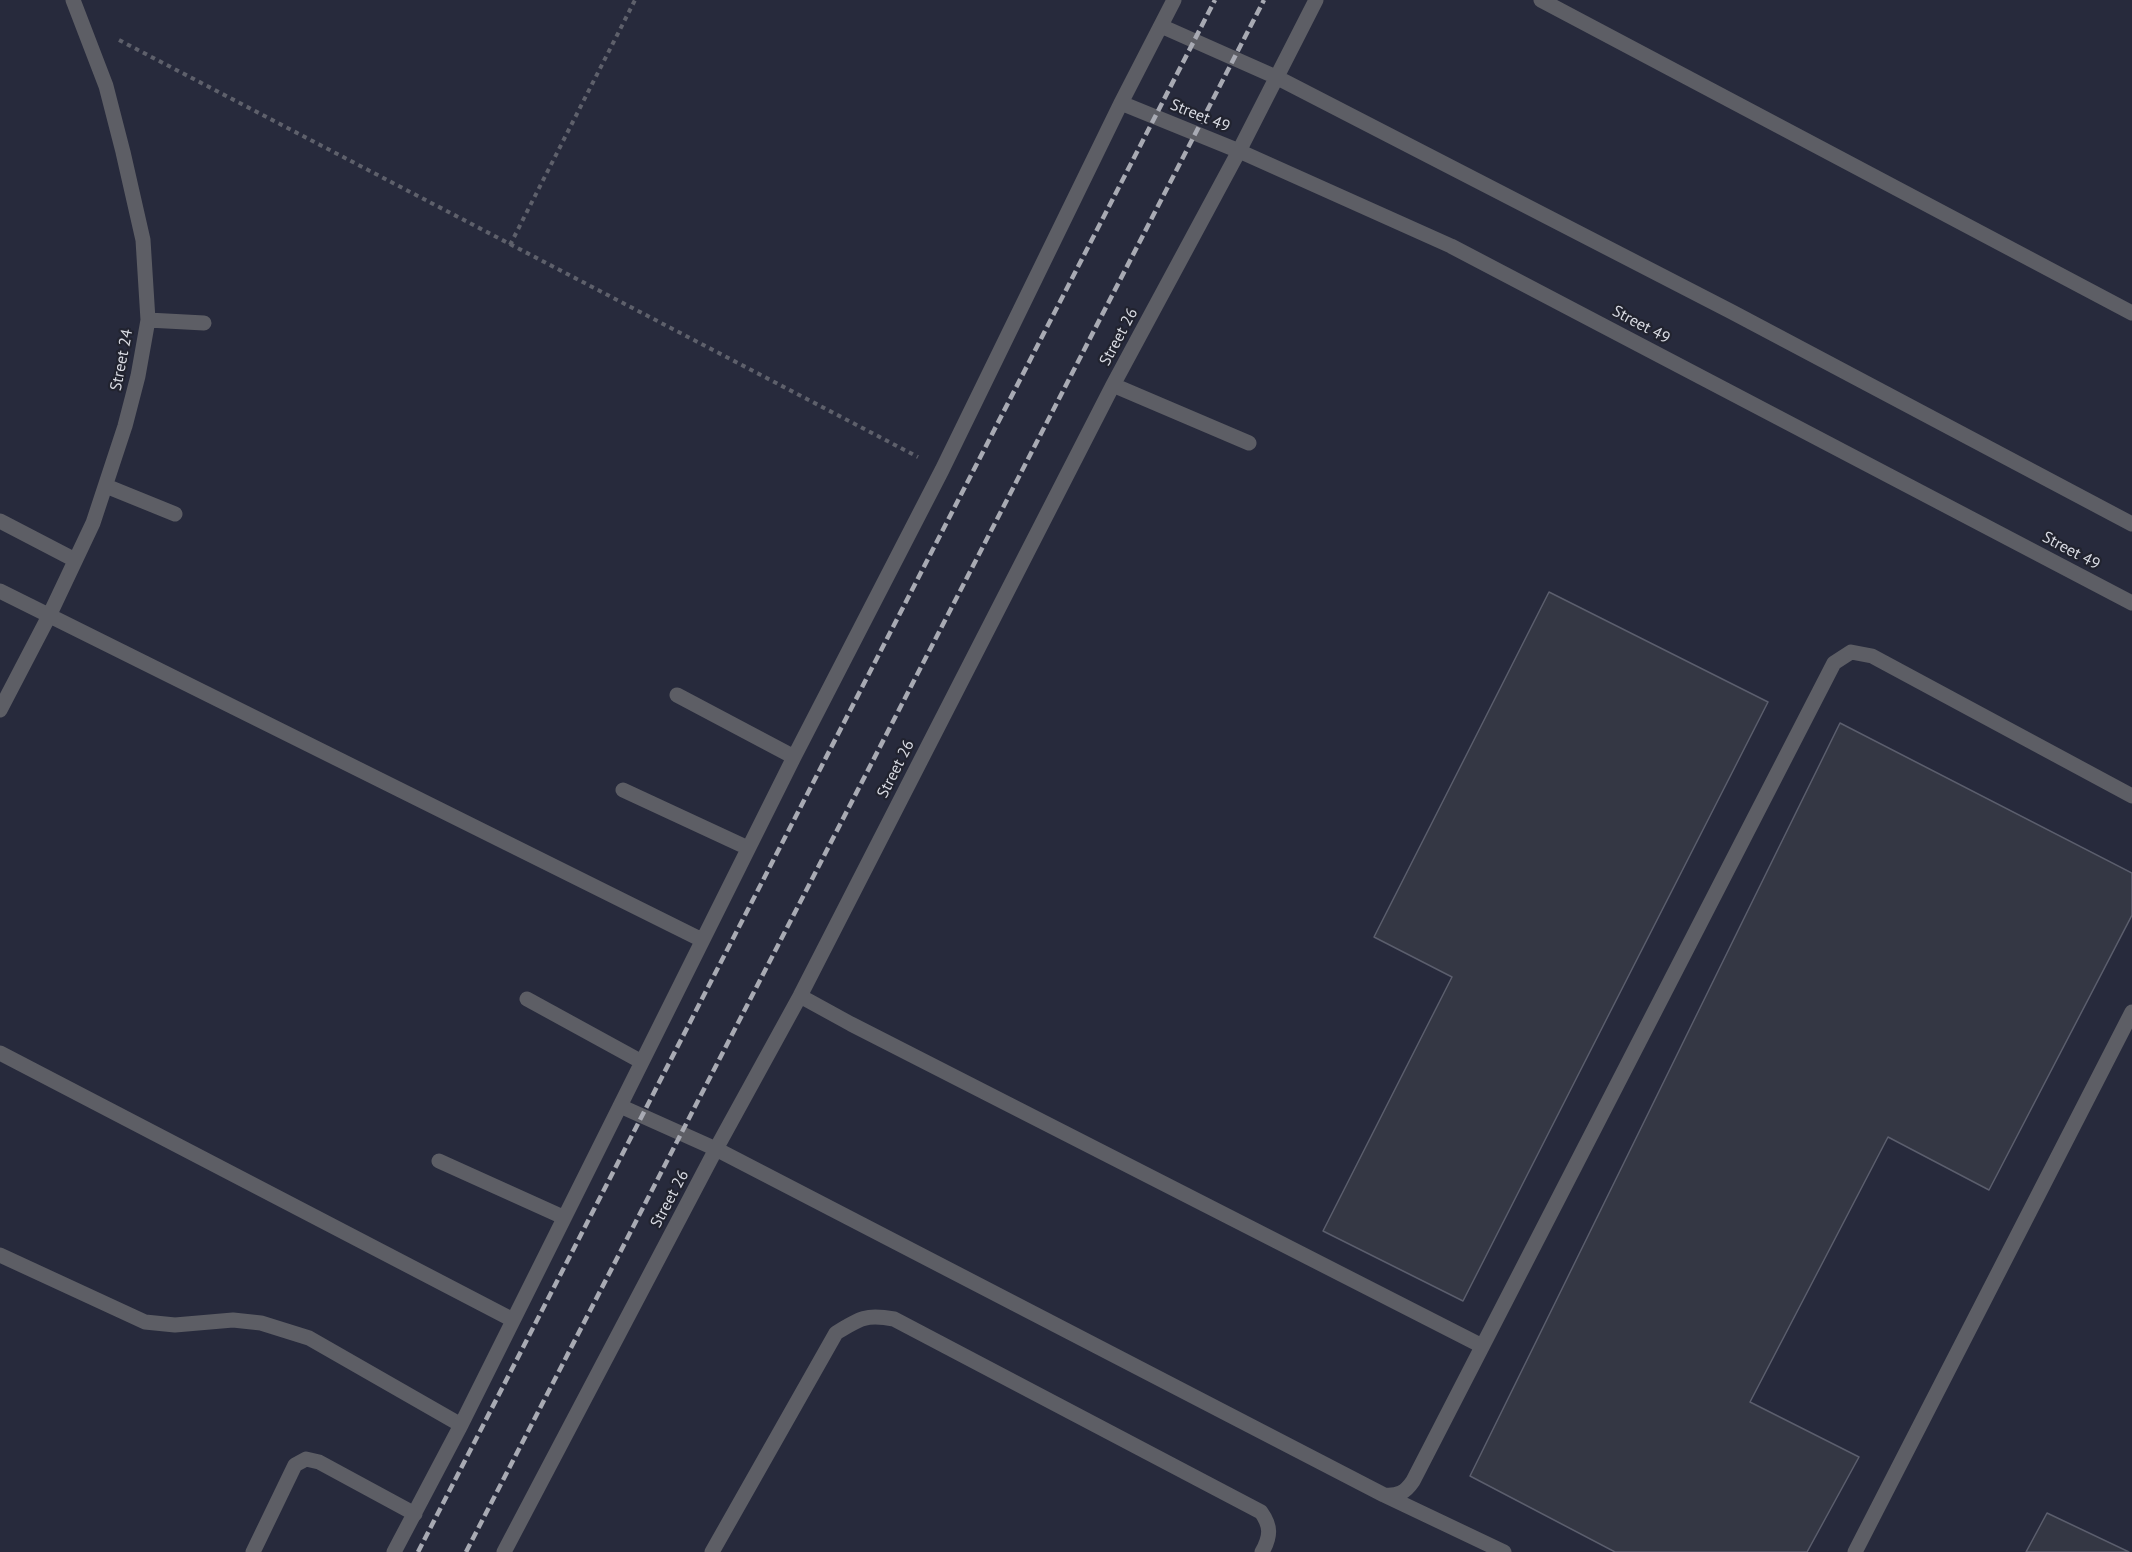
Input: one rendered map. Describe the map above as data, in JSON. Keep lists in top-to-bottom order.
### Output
{
  "streets": {
    "street": ["Street 49", "Street 26", "Street 24"]
  },
  "crossings": [
    ["Street 49", "Street 26"]
  ]
}
